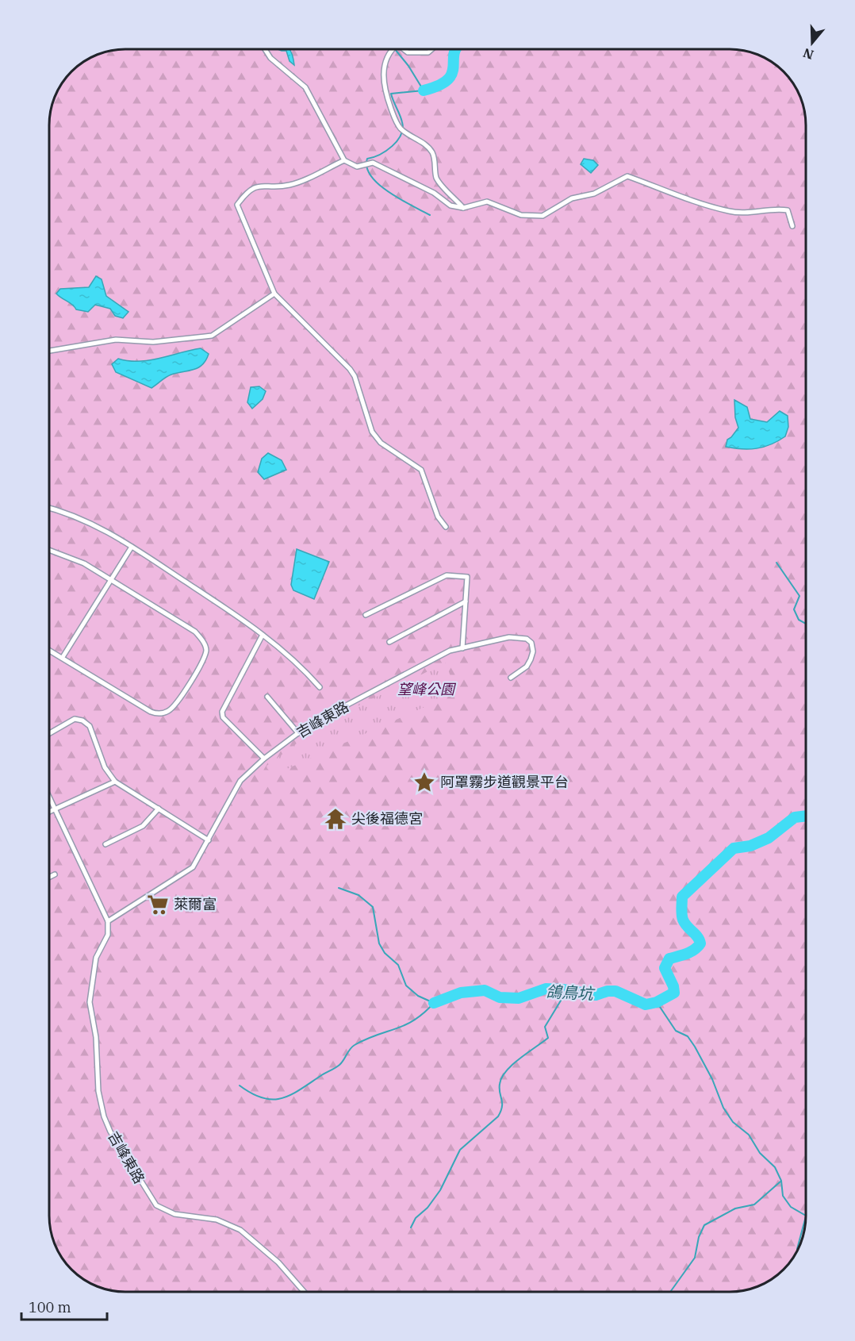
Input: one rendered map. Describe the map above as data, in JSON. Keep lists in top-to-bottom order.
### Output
{
  "streets": {
    "street": ["吉峰東路"]
  },
  "water": ["鴿鳥坑"],
  "parks": ["望峰公園"],
  "places": {
    "place": ["阿罩霧步道觀景平台"],
    "temple": ["尖後福德宮"],
    "supermarket": ["萊爾富"]
  },
  "scale_bar": "100 m",
  "north": "bottom"
}
